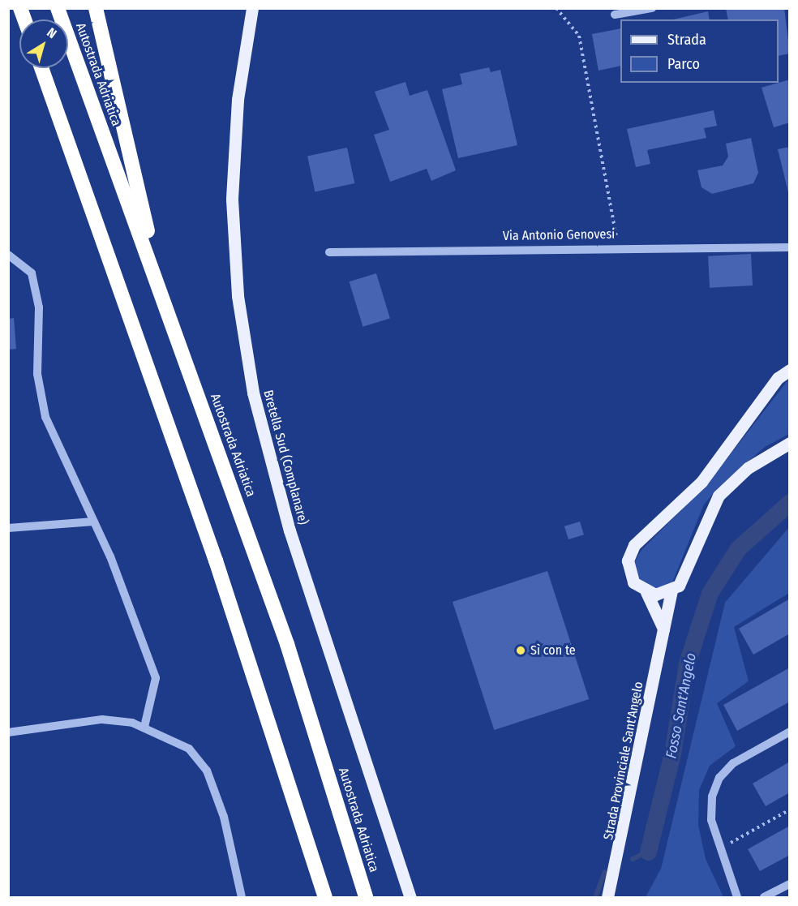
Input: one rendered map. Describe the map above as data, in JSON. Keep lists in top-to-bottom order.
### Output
{
  "streets": {
    "highway": ["Autostrada Adriatica"],
    "main road": ["Bretella Sud (Complanare)", "Strada Provinciale Sant'Angelo"],
    "street": ["Via Antonio Genovesi"]
  },
  "water": ["Fosso Sant'Angelo"],
  "places": ["Sì con te"],
  "legend": ["Strada", "Parco"],
  "north": "top right"
}
